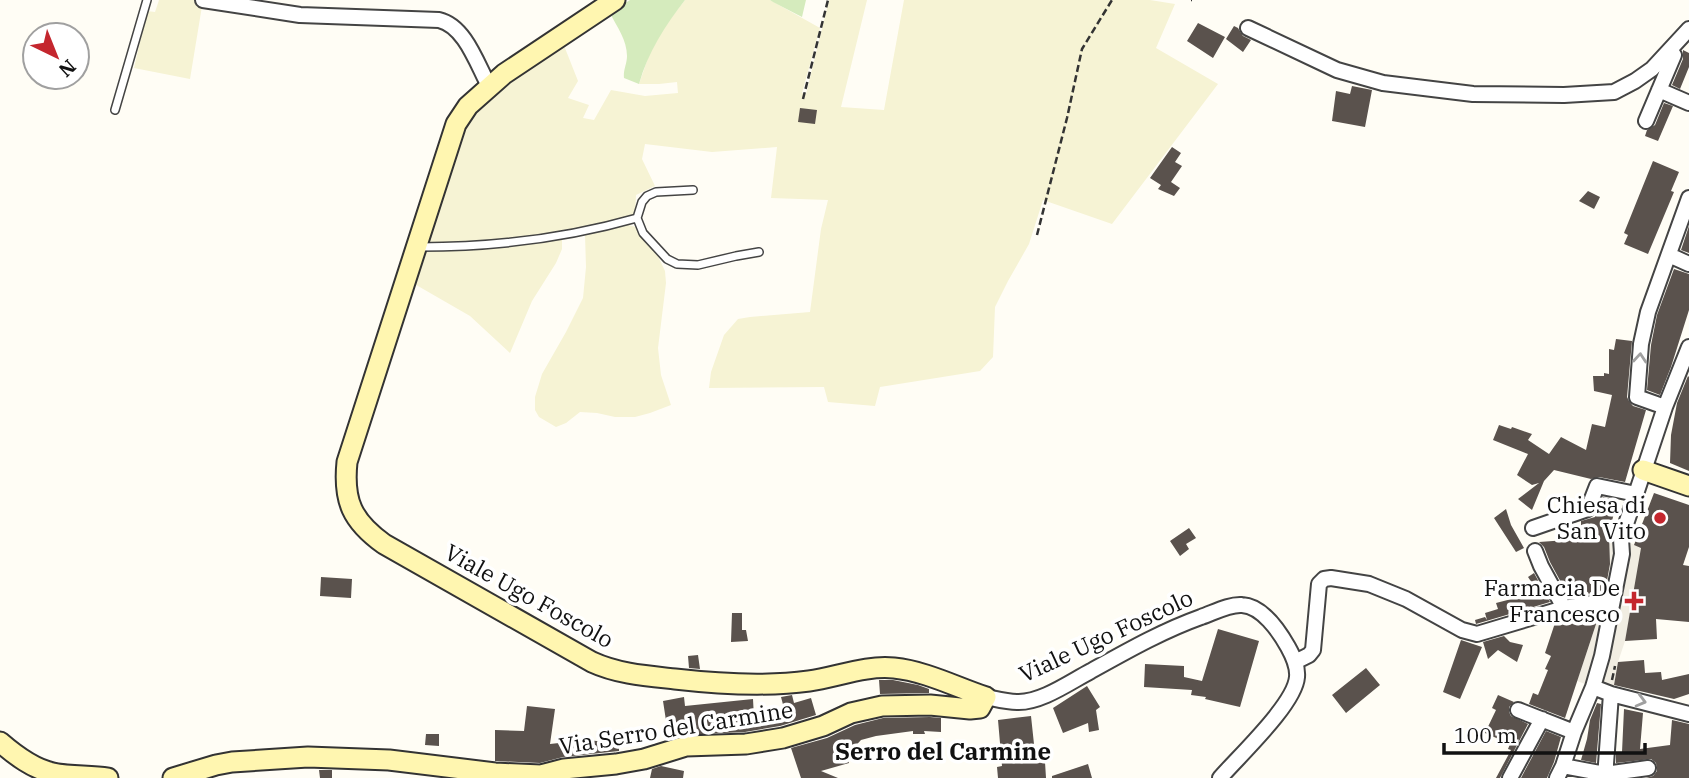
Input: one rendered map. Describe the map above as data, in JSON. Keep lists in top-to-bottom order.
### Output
{
  "streets": {
    "street": ["Viale Ugo Foscolo", "Via Serro del Carmine"]
  },
  "crossings": [
    ["Viale Ugo Foscolo", "Via Serro del Carmine"]
  ],
  "districts": ["Serro del Carmine"],
  "places": {
    "other": ["Chiesa di San Vito"],
    "health": ["Farmacia De Francesco"]
  },
  "scale_bar": "100 m",
  "north": "bottom right"
}
